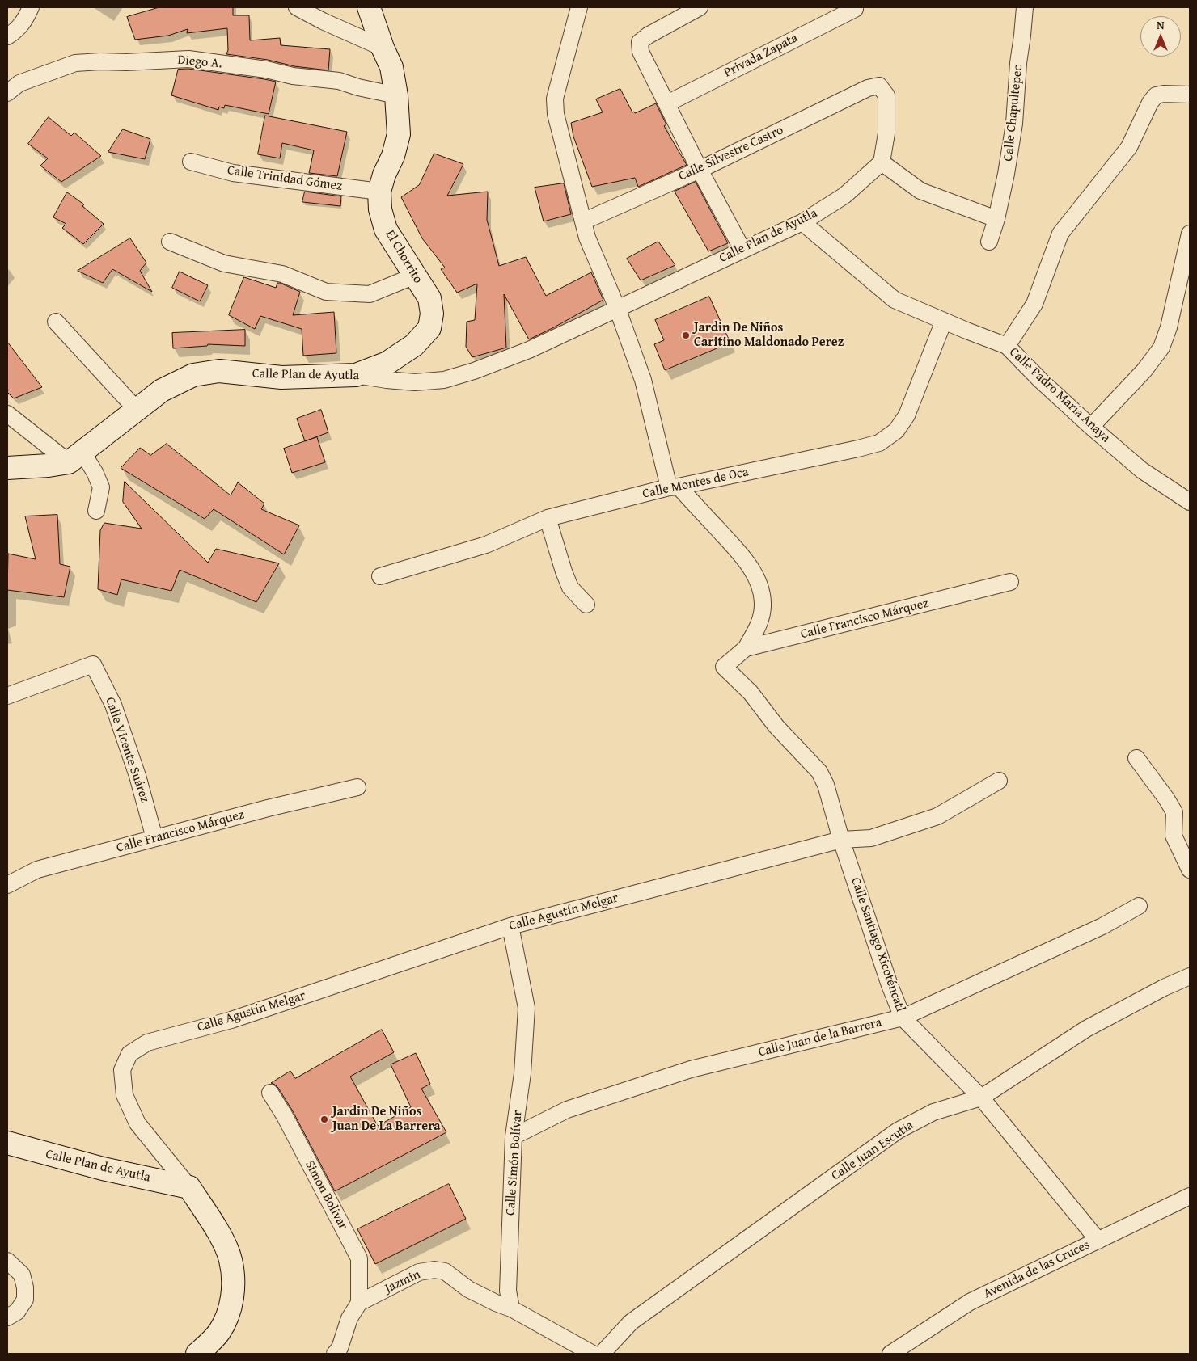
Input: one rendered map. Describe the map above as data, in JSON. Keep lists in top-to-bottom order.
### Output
{
  "streets": {
    "street": [
      "Privada Zapata",
      "Diego A.",
      "Calle Chapultepec",
      "Calle Silvestre Castro",
      "Calle Trinidad Gómez",
      "Calle Plan de Ayutla",
      "El Chorrito",
      "Calle Padro María Anaya",
      "Calle Montes de Oca",
      "Calle Francisco Márquez",
      "Calle Vicente Suárez",
      "Calle Agustín Melgar",
      "Calle Santiago Xicoténcatl",
      "Calle Juan de la Barrera",
      "Calle Juan Escutia",
      "Calle Simón Bolívar",
      "Simon Bolivar",
      "Avenida de las Cruces",
      "Jazmin"
    ]
  },
  "crossings": [
    ["Diego A.", "El Chorrito"],
    ["Calle Silvestre Castro", "Calle Plan de Ayutla"],
    ["Calle Trinidad Gómez", "El Chorrito"],
    ["Calle Plan de Ayutla", "El Chorrito"],
    ["Calle Plan de Ayutla", "Calle Padro María Anaya"],
    ["Calle Plan de Ayutla", "Calle Agustín Melgar"],
    ["Calle Padro María Anaya", "Calle Montes de Oca"],
    ["Calle Francisco Márquez", "Calle Vicente Suárez"],
    ["Calle Francisco Márquez", "Calle Santiago Xicoténcatl"],
    ["Calle Agustín Melgar", "Calle Santiago Xicoténcatl"],
    ["Calle Agustín Melgar", "Calle Simón Bolívar"],
    ["Calle Santiago Xicoténcatl", "Calle Juan de la Barrera"],
    ["Calle Santiago Xicoténcatl", "Calle Juan Escutia"],
    ["Calle Santiago Xicoténcatl", "Avenida de las Cruces"],
    ["Calle Juan de la Barrera", "Calle Simón Bolívar"],
    ["Calle Simón Bolívar", "Jazmin"],
    ["Simon Bolivar", "Jazmin"]
  ],
  "places": ["Jardin De Niños Caritino Maldonado Perez", "Jardin De Niños Juan De La Barrera"],
  "north": "top"
}
